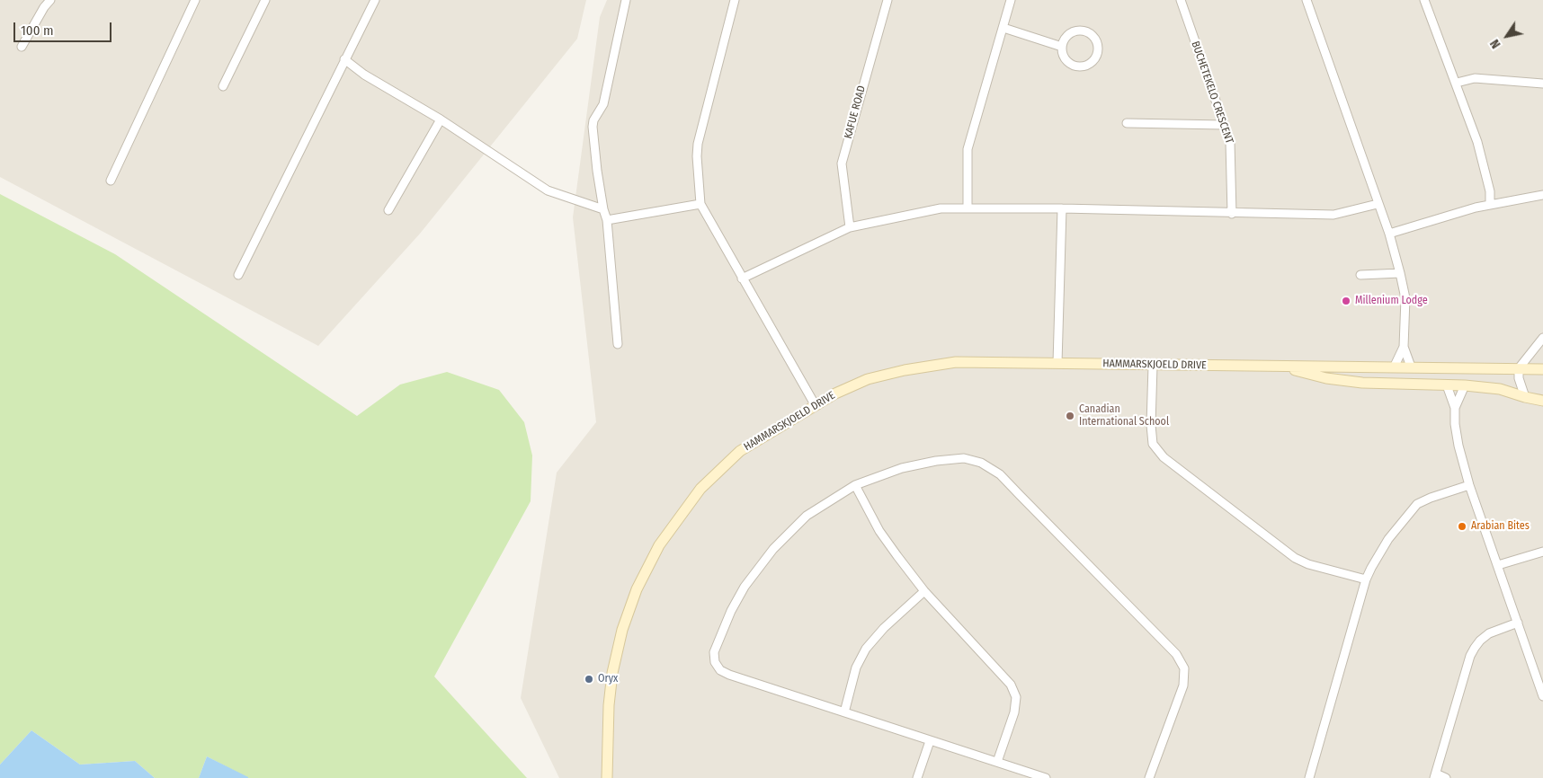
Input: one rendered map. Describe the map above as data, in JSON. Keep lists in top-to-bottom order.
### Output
{
  "streets": {
    "main road": ["HAMMARSKJOELD DRIVE"],
    "street": ["BUCHETEKELO CRESCENT", "KAFUE ROAD"]
  },
  "places": [
    "Millenium Lodge",
    "Canadian International School",
    "Arabian Bites",
    "Oryx"
  ],
  "scale_bar": "100 m",
  "north": "bottom left"
}
